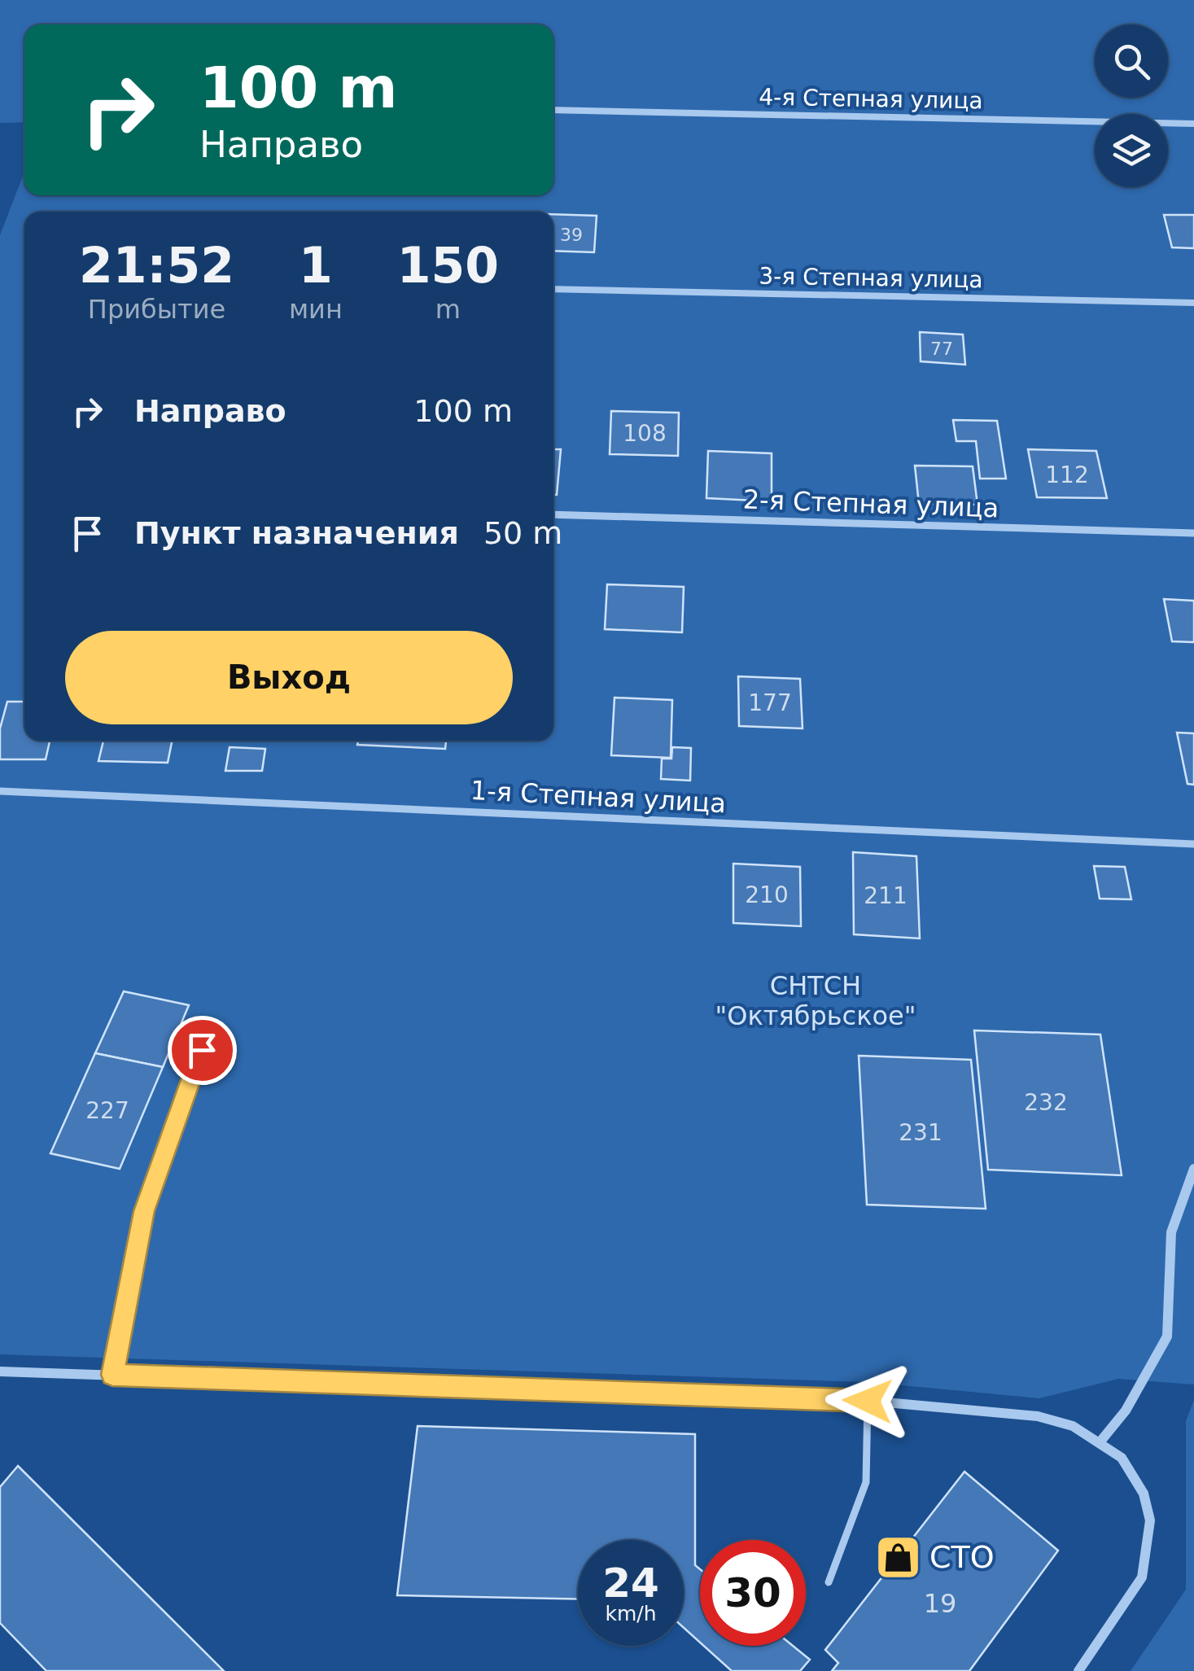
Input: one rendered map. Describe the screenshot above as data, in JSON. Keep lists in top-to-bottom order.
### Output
{
  "streets": {
    "street": [
      "4-я Степная улица",
      "3-я Степная улица",
      "2-я Степная улица",
      "1-я Степная улица"
    ]
  },
  "parks": ["СНТСН \"Октябрьское\""],
  "places": {
    "shop": ["СТО"]
  },
  "house_numbers": [
    "39",
    "77",
    "108",
    "112",
    "177",
    "210",
    "211",
    "232",
    "227",
    "231",
    "19"
  ],
  "page": {
    "turn": ["100 m", "Направо"],
    "eta": [
      "21:52",
      "Прибытие",
      "1",
      "мин",
      "150",
      "m"
    ],
    "list": [
      {
        "name": "Направо",
        "value": "100 m"
      },
      {
        "name": "Пункт назначения",
        "value": "50 m"
      }
    ],
    "buttons": "Выход",
    "speed": "24 km/h",
    "limit": "30"
  }
}
